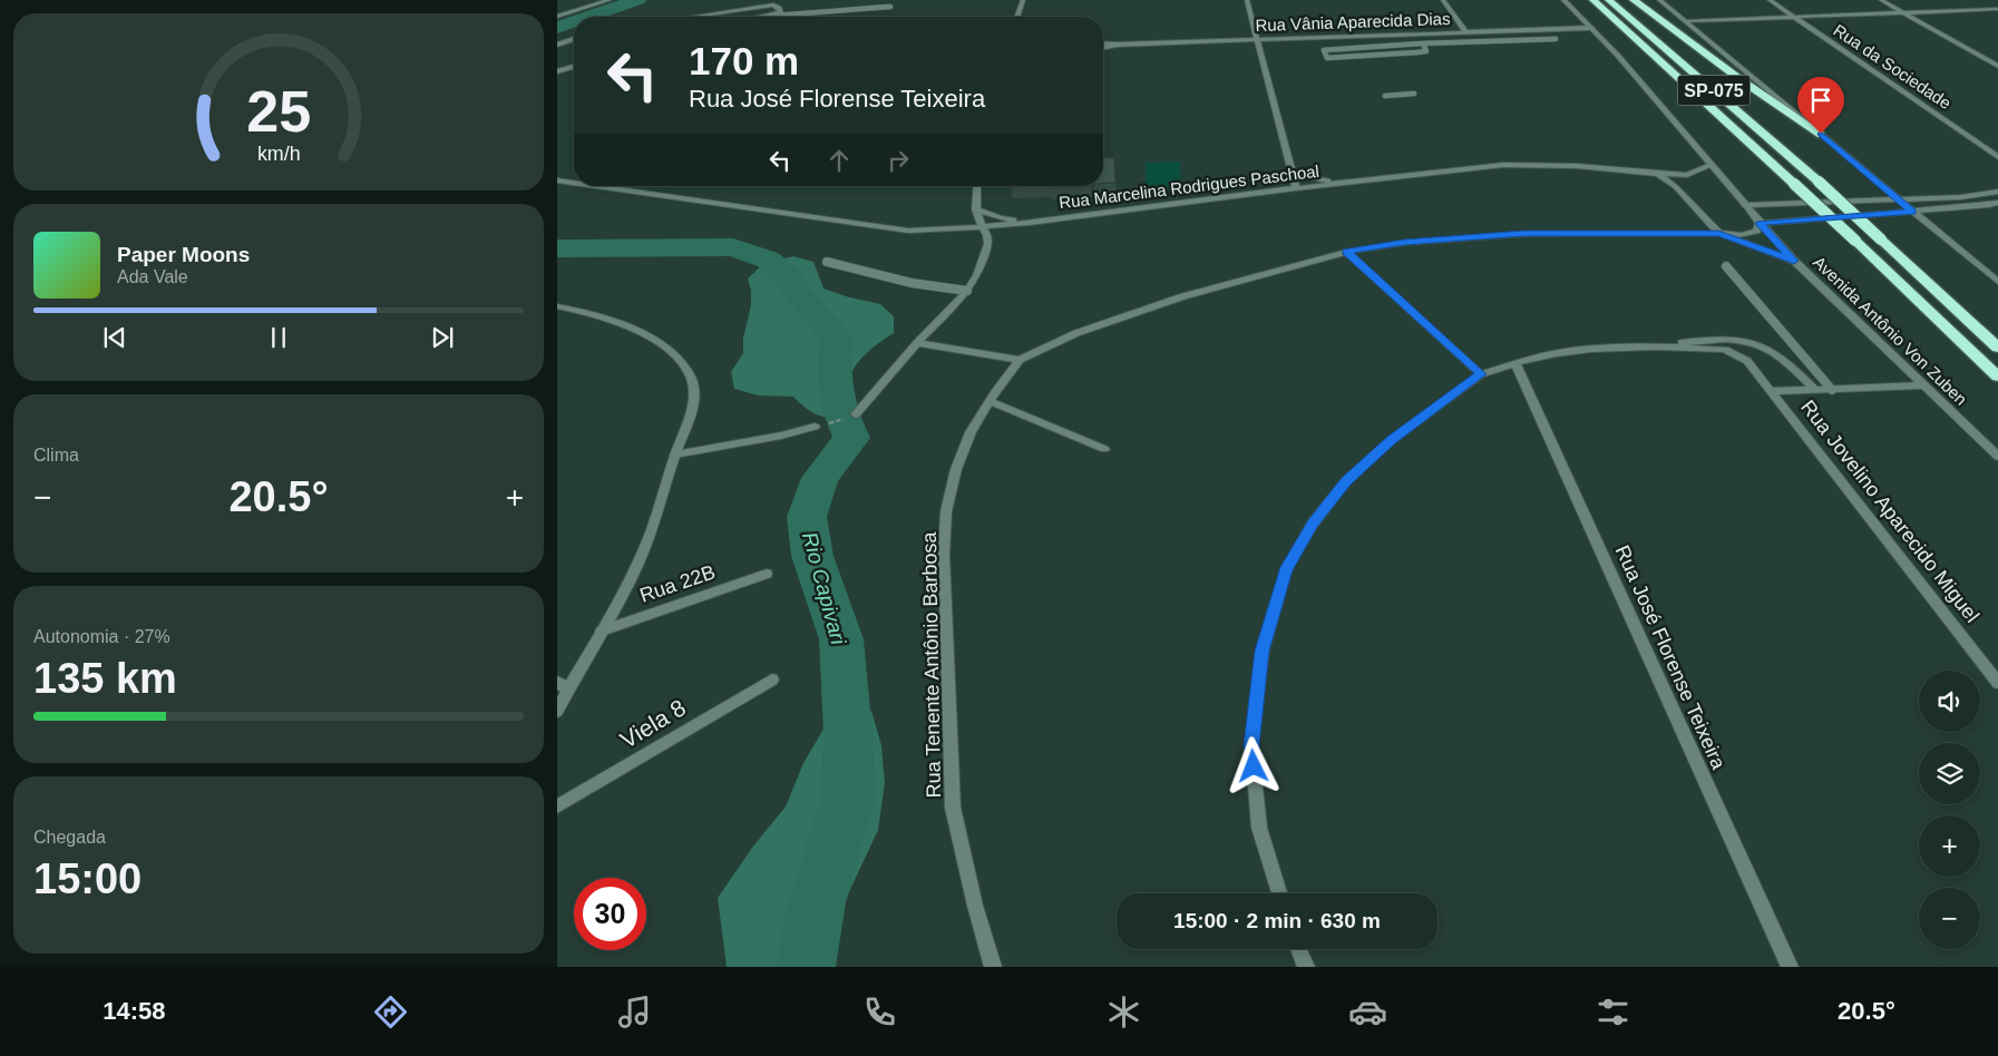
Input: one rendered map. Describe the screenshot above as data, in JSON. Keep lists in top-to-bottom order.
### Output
{
  "streets": {
    "highway": ["SP-075"],
    "street": [
      "Rua Vânia Aparecida Dias",
      "Rua da Sociedade",
      "Rua Marcelina Rodrigues Paschoal",
      "Avenida Antônio Von Zuben",
      "Rua Jovelino Aparecido Miguel",
      "Rua 22B",
      "Rua José Florense Teixeira",
      "Rua Tenente Antônio Barbosa",
      "Viela 8"
    ]
  },
  "crossings": [
    ["Rua Vânia Aparecida Dias", "Avenida Antônio Von Zuben"],
    ["Rua Marcelina Rodrigues Paschoal", "Avenida Antônio Von Zuben"]
  ],
  "water": ["Rio Capivari"],
  "page": {
    "turn": ["170 m", "Rua José Florense Teixeira"],
    "song": ["Paper Moons", "Ada Vale"],
    "tile": [
      "Clima",
      ["Autonomia · 27%", "135 km"],
      ["Chegada", "15:00"]
    ],
    "heat": ["−", "20.5°", "+"],
    "map_buttons": ["+", "−"],
    "limit": "30",
    "trip": "15:00 · 2 min · 630 m",
    "tabs": ["14:58", "20.5°"],
    "gauge": ["25", "km/h"]
  }
}
